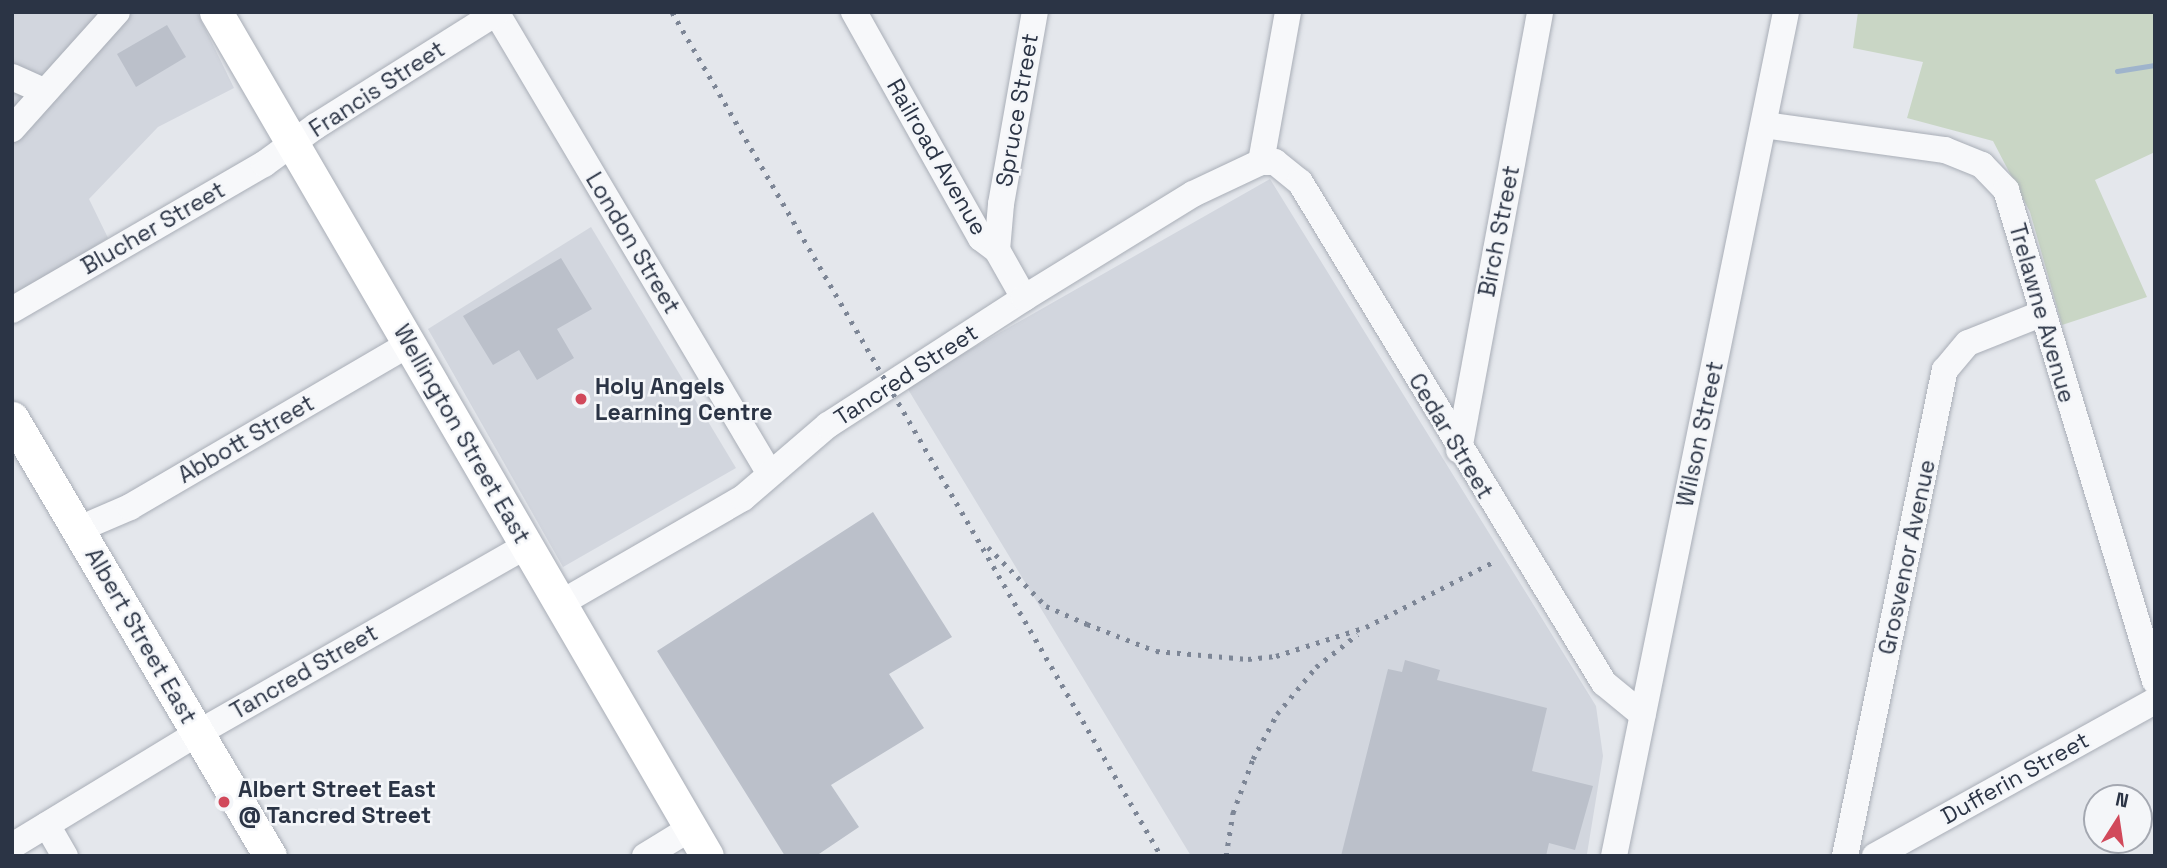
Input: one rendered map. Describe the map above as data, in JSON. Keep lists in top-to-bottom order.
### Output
{
  "streets": {
    "main road": ["Wellington Street East", "Albert Street East"],
    "street": [
      "Francis Street",
      "Spruce Street",
      "Railroad Avenue",
      "Blucher Street",
      "Birch Street",
      "London Street",
      "Trelawne Avenue",
      "Tancred Street",
      "Wilson Street",
      "Cedar Street",
      "Abbott Street",
      "Grosvenor Avenue",
      "Dufferin Street"
    ]
  },
  "crossings": [
    ["Francis Street", "Blucher Street"],
    ["Francis Street", "London Street"],
    ["Francis Street", "Wellington Street East"],
    ["Spruce Street", "Railroad Avenue"],
    ["Railroad Avenue", "Tancred Street"],
    ["Blucher Street", "Wellington Street East"],
    ["Birch Street", "Cedar Street"],
    ["London Street", "Tancred Street"],
    ["Trelawne Avenue", "Wilson Street"],
    ["Trelawne Avenue", "Grosvenor Avenue"],
    ["Tancred Street", "Wellington Street East"],
    ["Tancred Street", "Cedar Street"],
    ["Tancred Street", "Albert Street East"],
    ["Wellington Street East", "Abbott Street"],
    ["Wilson Street", "Cedar Street"],
    ["Abbott Street", "Albert Street East"]
  ],
  "places": ["Holy Angels Learning Centre", "Albert Street East @ Tancred Street"],
  "north": "top"
}
